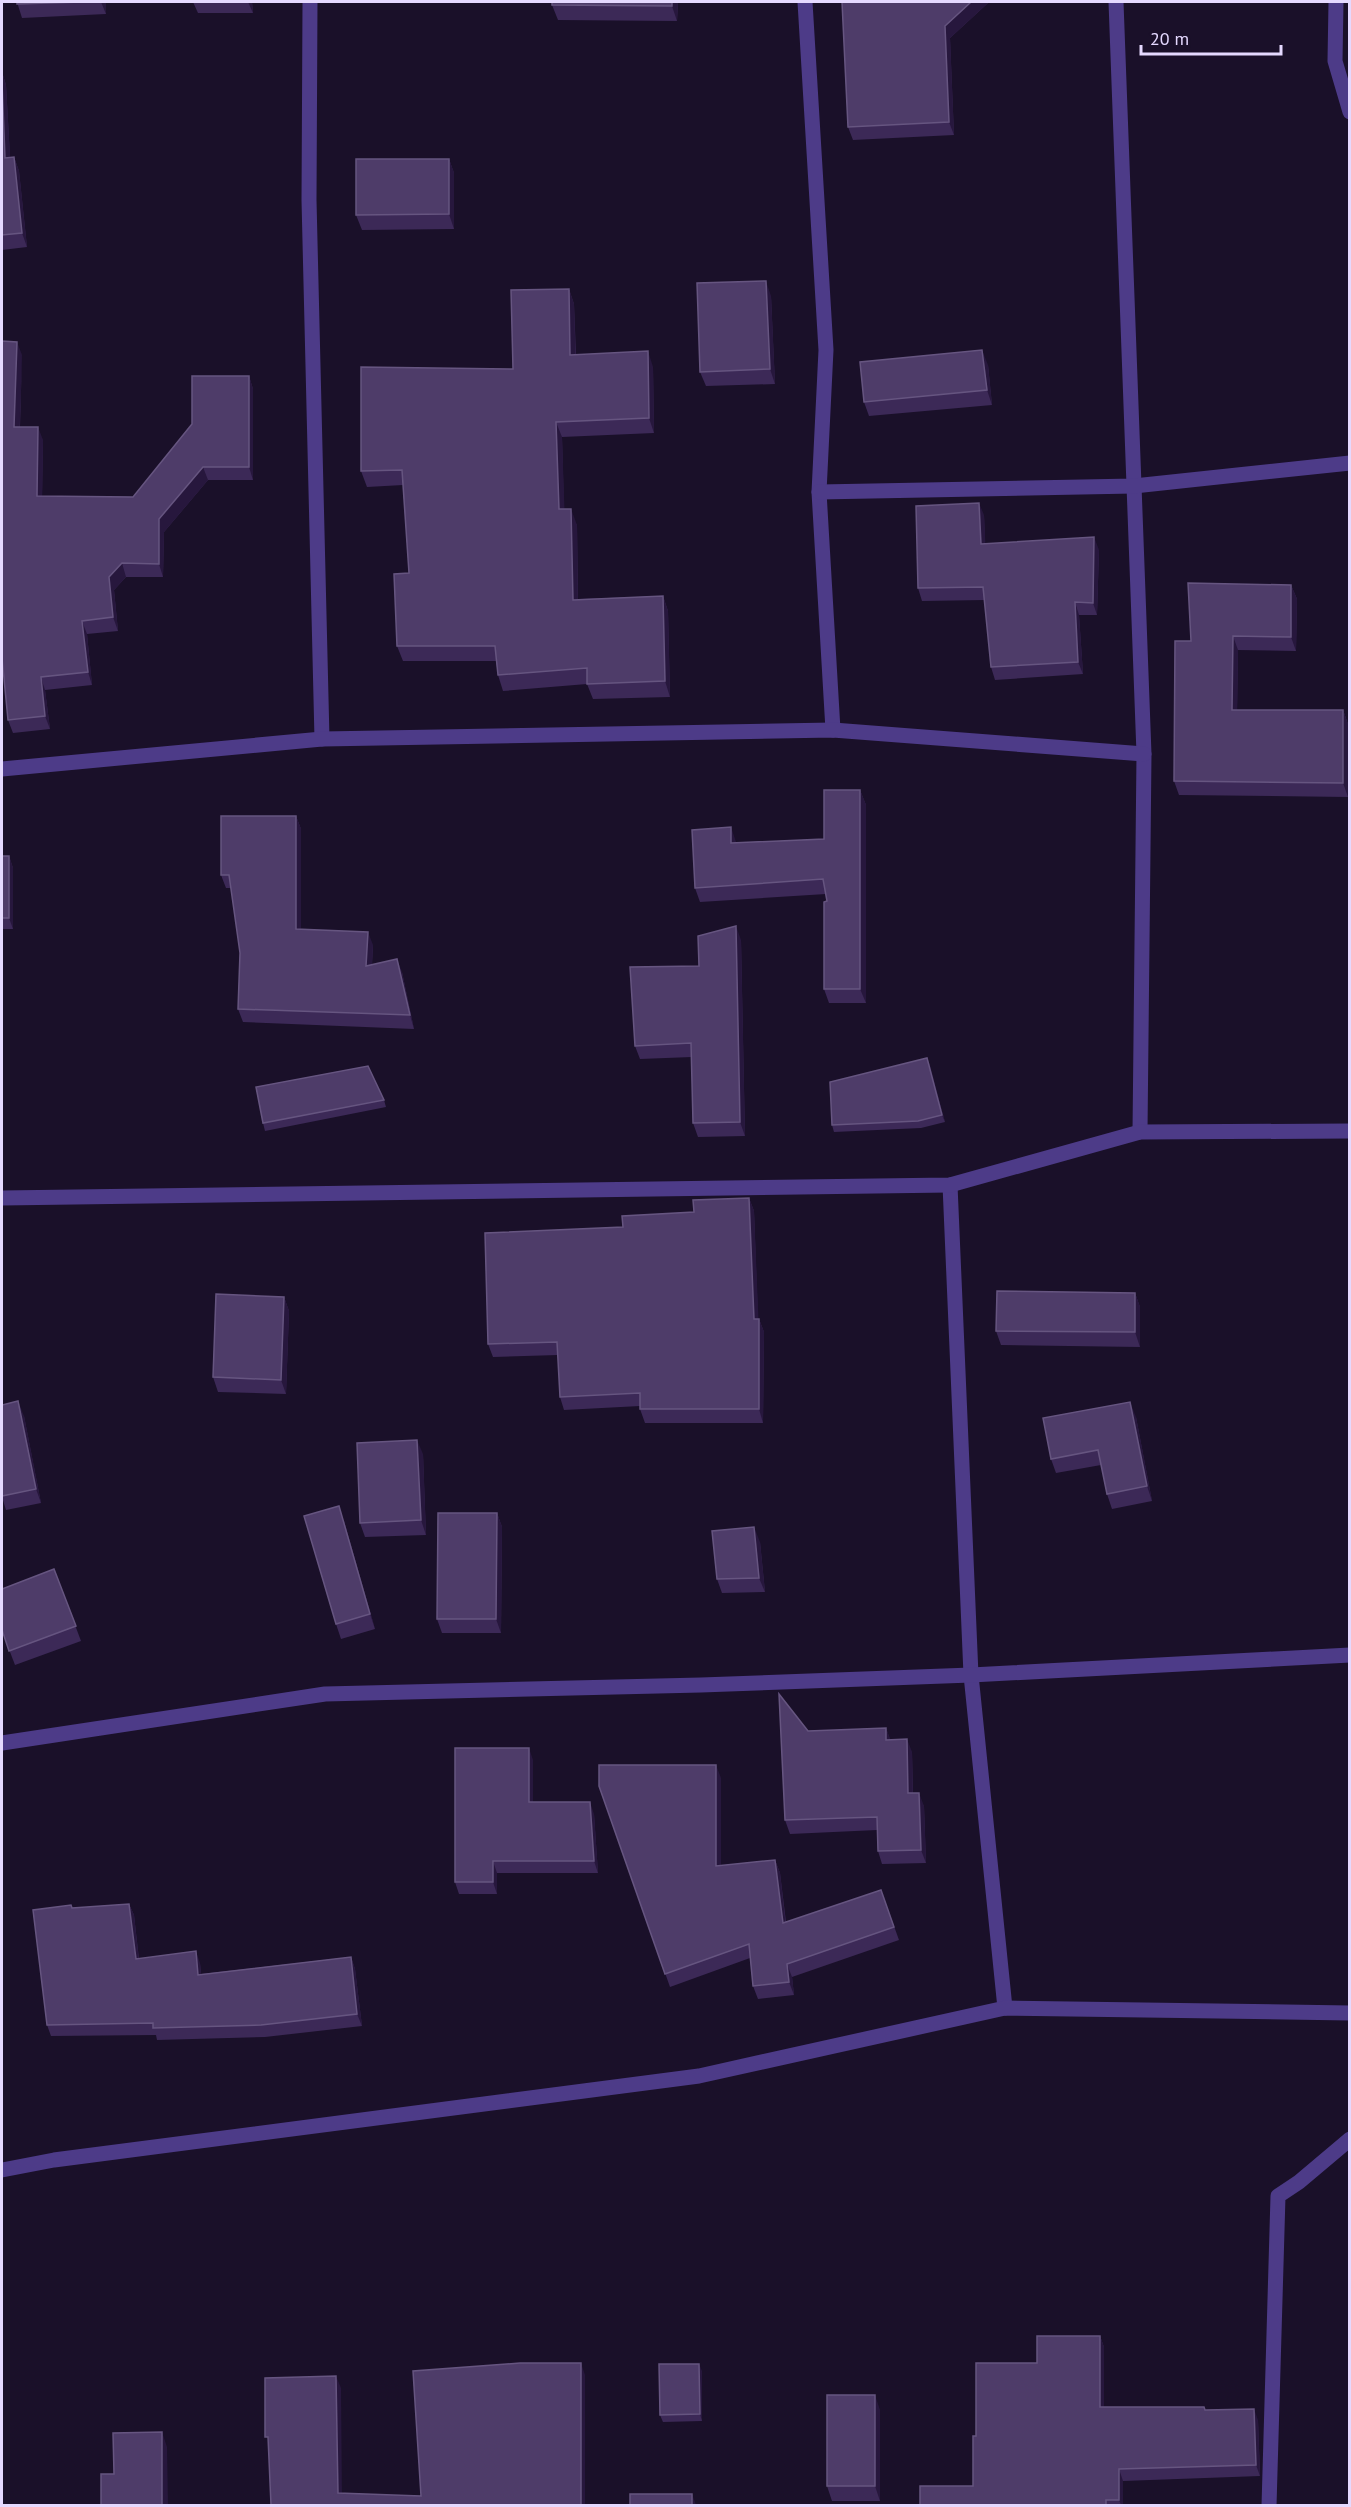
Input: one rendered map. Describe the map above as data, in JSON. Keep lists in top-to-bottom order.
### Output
{
  "scale_bar": "20 m"
}
